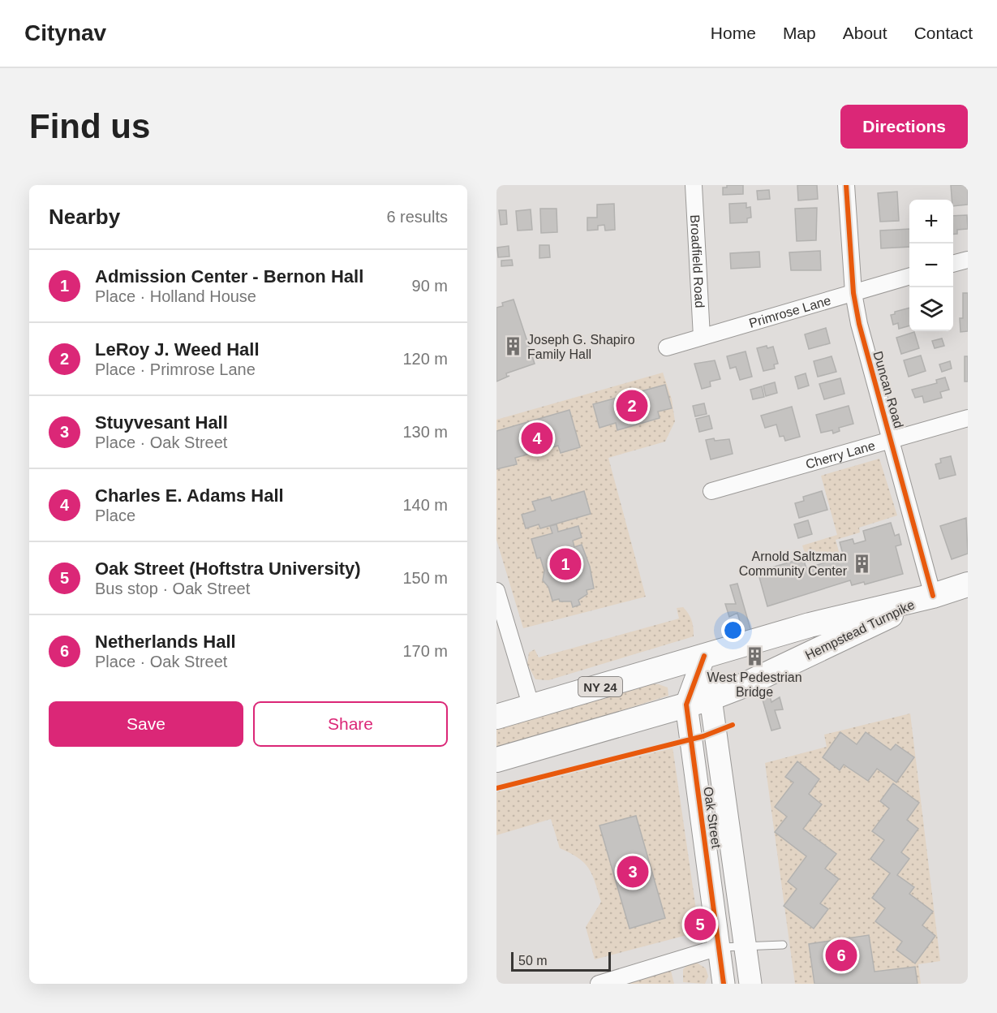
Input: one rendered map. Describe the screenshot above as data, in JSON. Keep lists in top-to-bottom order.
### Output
{
  "streets": {
    "main road": ["Hempstead Turnpike", "NY 24"],
    "street": [
      "Broadfield Road",
      "Primrose Lane",
      "Duncan Road",
      "Cherry Lane",
      "Oak Street"
    ]
  },
  "crossings": [
    ["Broadfield Road", "Primrose Lane"],
    ["Primrose Lane", "Duncan Road"],
    ["Duncan Road", "Cherry Lane"],
    ["Duncan Road", "Hempstead Turnpike"],
    ["Duncan Road", "NY 24"],
    ["Hempstead Turnpike", "NY 24"],
    ["Hempstead Turnpike", "Oak Street"]
  ],
  "places": {
    "building": ["Joseph G. Shapiro Family Hall", "Arnold Saltzman Community Center", "West Pedestrian Bridge"]
  },
  "scale_bar": "50 m",
  "page": {
    "header": "Citynav",
    "nav": [
      "Home",
      "Map",
      "About",
      "Contact"
    ],
    "buttons": [
      "Directions",
      ["Save", "Share"]
    ],
    "title": "Find us",
    "heading": ["Nearby", "6 results"],
    "map_buttons": ["+", "−"],
    "list": [
      {
        "mark": "1",
        "name": "Admission Center - Bernon Hall",
        "note": "Place · Holland House",
        "value": "90 m"
      },
      {
        "mark": "2",
        "name": "LeRoy J. Weed Hall",
        "note": "Place · Primrose Lane",
        "value": "120 m"
      },
      {
        "mark": "3",
        "name": "Stuyvesant Hall",
        "note": "Place · Oak Street",
        "value": "130 m"
      },
      {
        "mark": "4",
        "name": "Charles E. Adams Hall",
        "note": "Place",
        "value": "140 m"
      },
      {
        "mark": "5",
        "name": "Oak Street (Hoftstra University)",
        "note": "Bus stop · Oak Street",
        "value": "150 m"
      },
      {
        "mark": "6",
        "name": "Netherlands Hall",
        "note": "Place · Oak Street",
        "value": "170 m"
      }
    ],
    "pins": [
      "2",
      "4",
      "1",
      "3",
      "5",
      "6"
    ],
    "scale": "50 m"
  }
}
